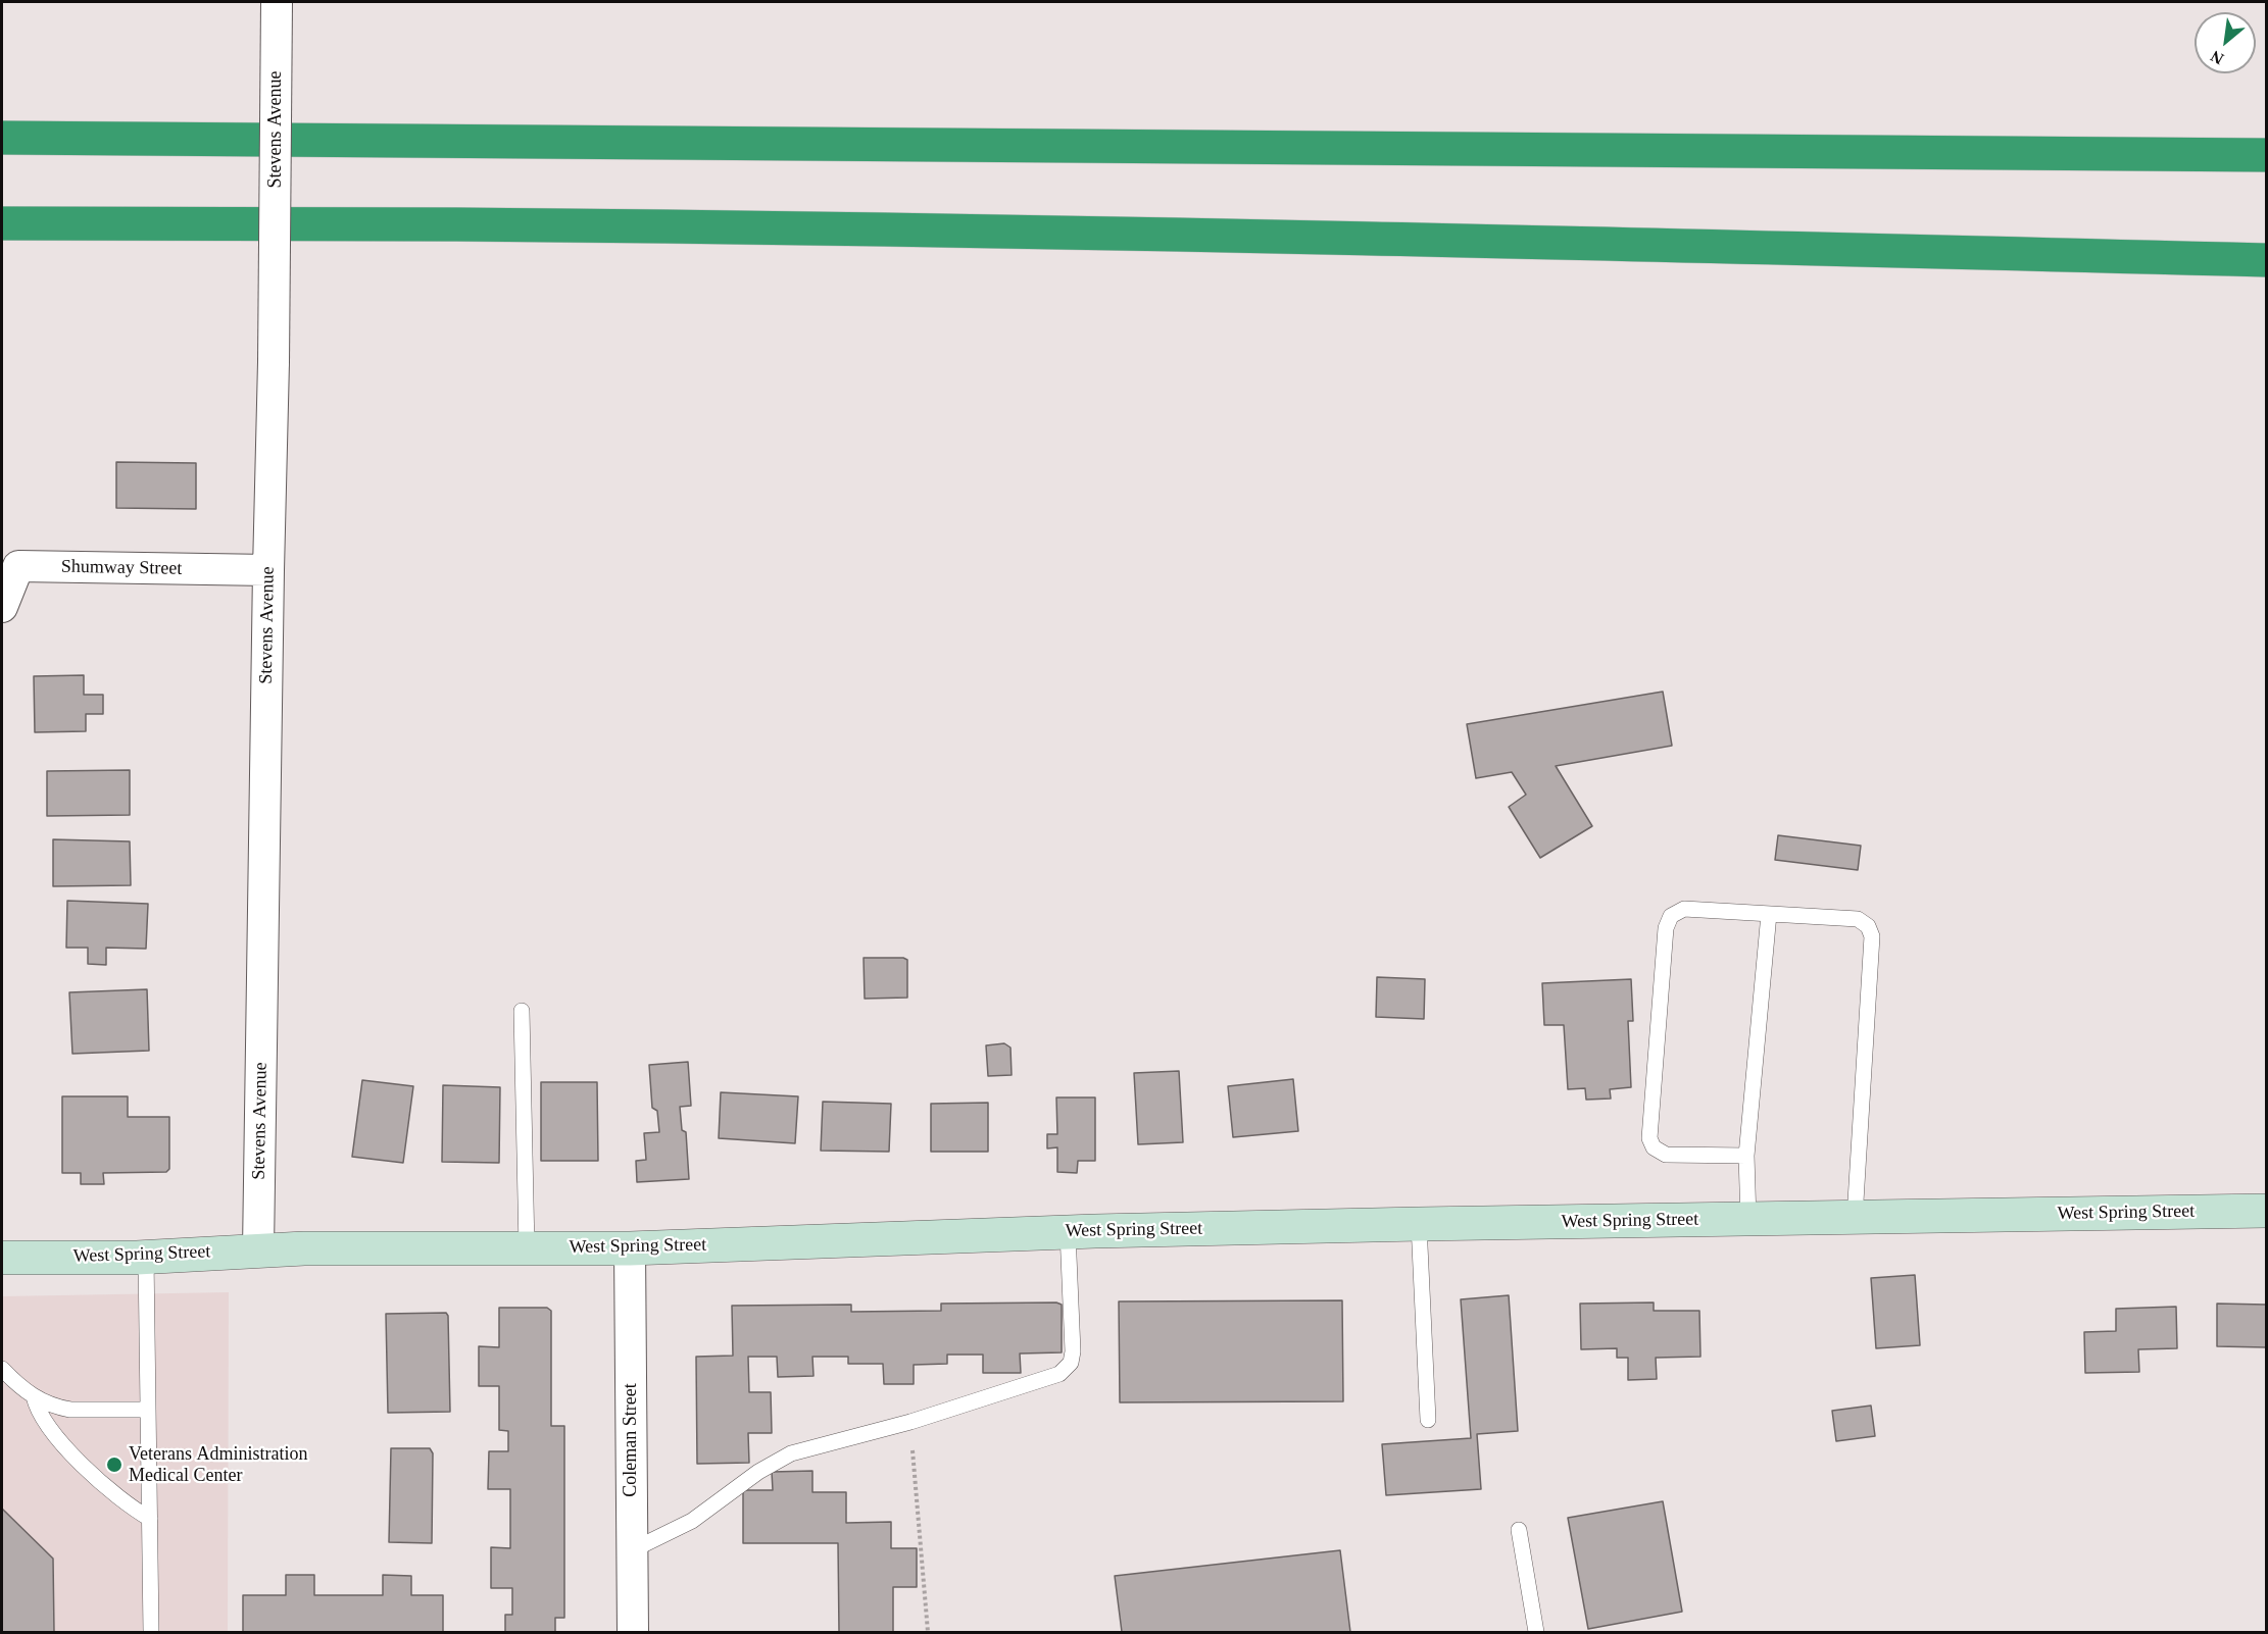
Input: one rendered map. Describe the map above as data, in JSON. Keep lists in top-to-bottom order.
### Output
{
  "streets": {
    "main road": ["West Spring Street"],
    "street": ["Stevens Avenue", "Shumway Street", "Coleman Street"]
  },
  "crossings": [
    ["Stevens Avenue", "Shumway Street"],
    ["Stevens Avenue", "West Spring Street"],
    ["West Spring Street", "Coleman Street"]
  ],
  "places": ["Veterans Administration Medical Center"],
  "north": "bottom left"
}
